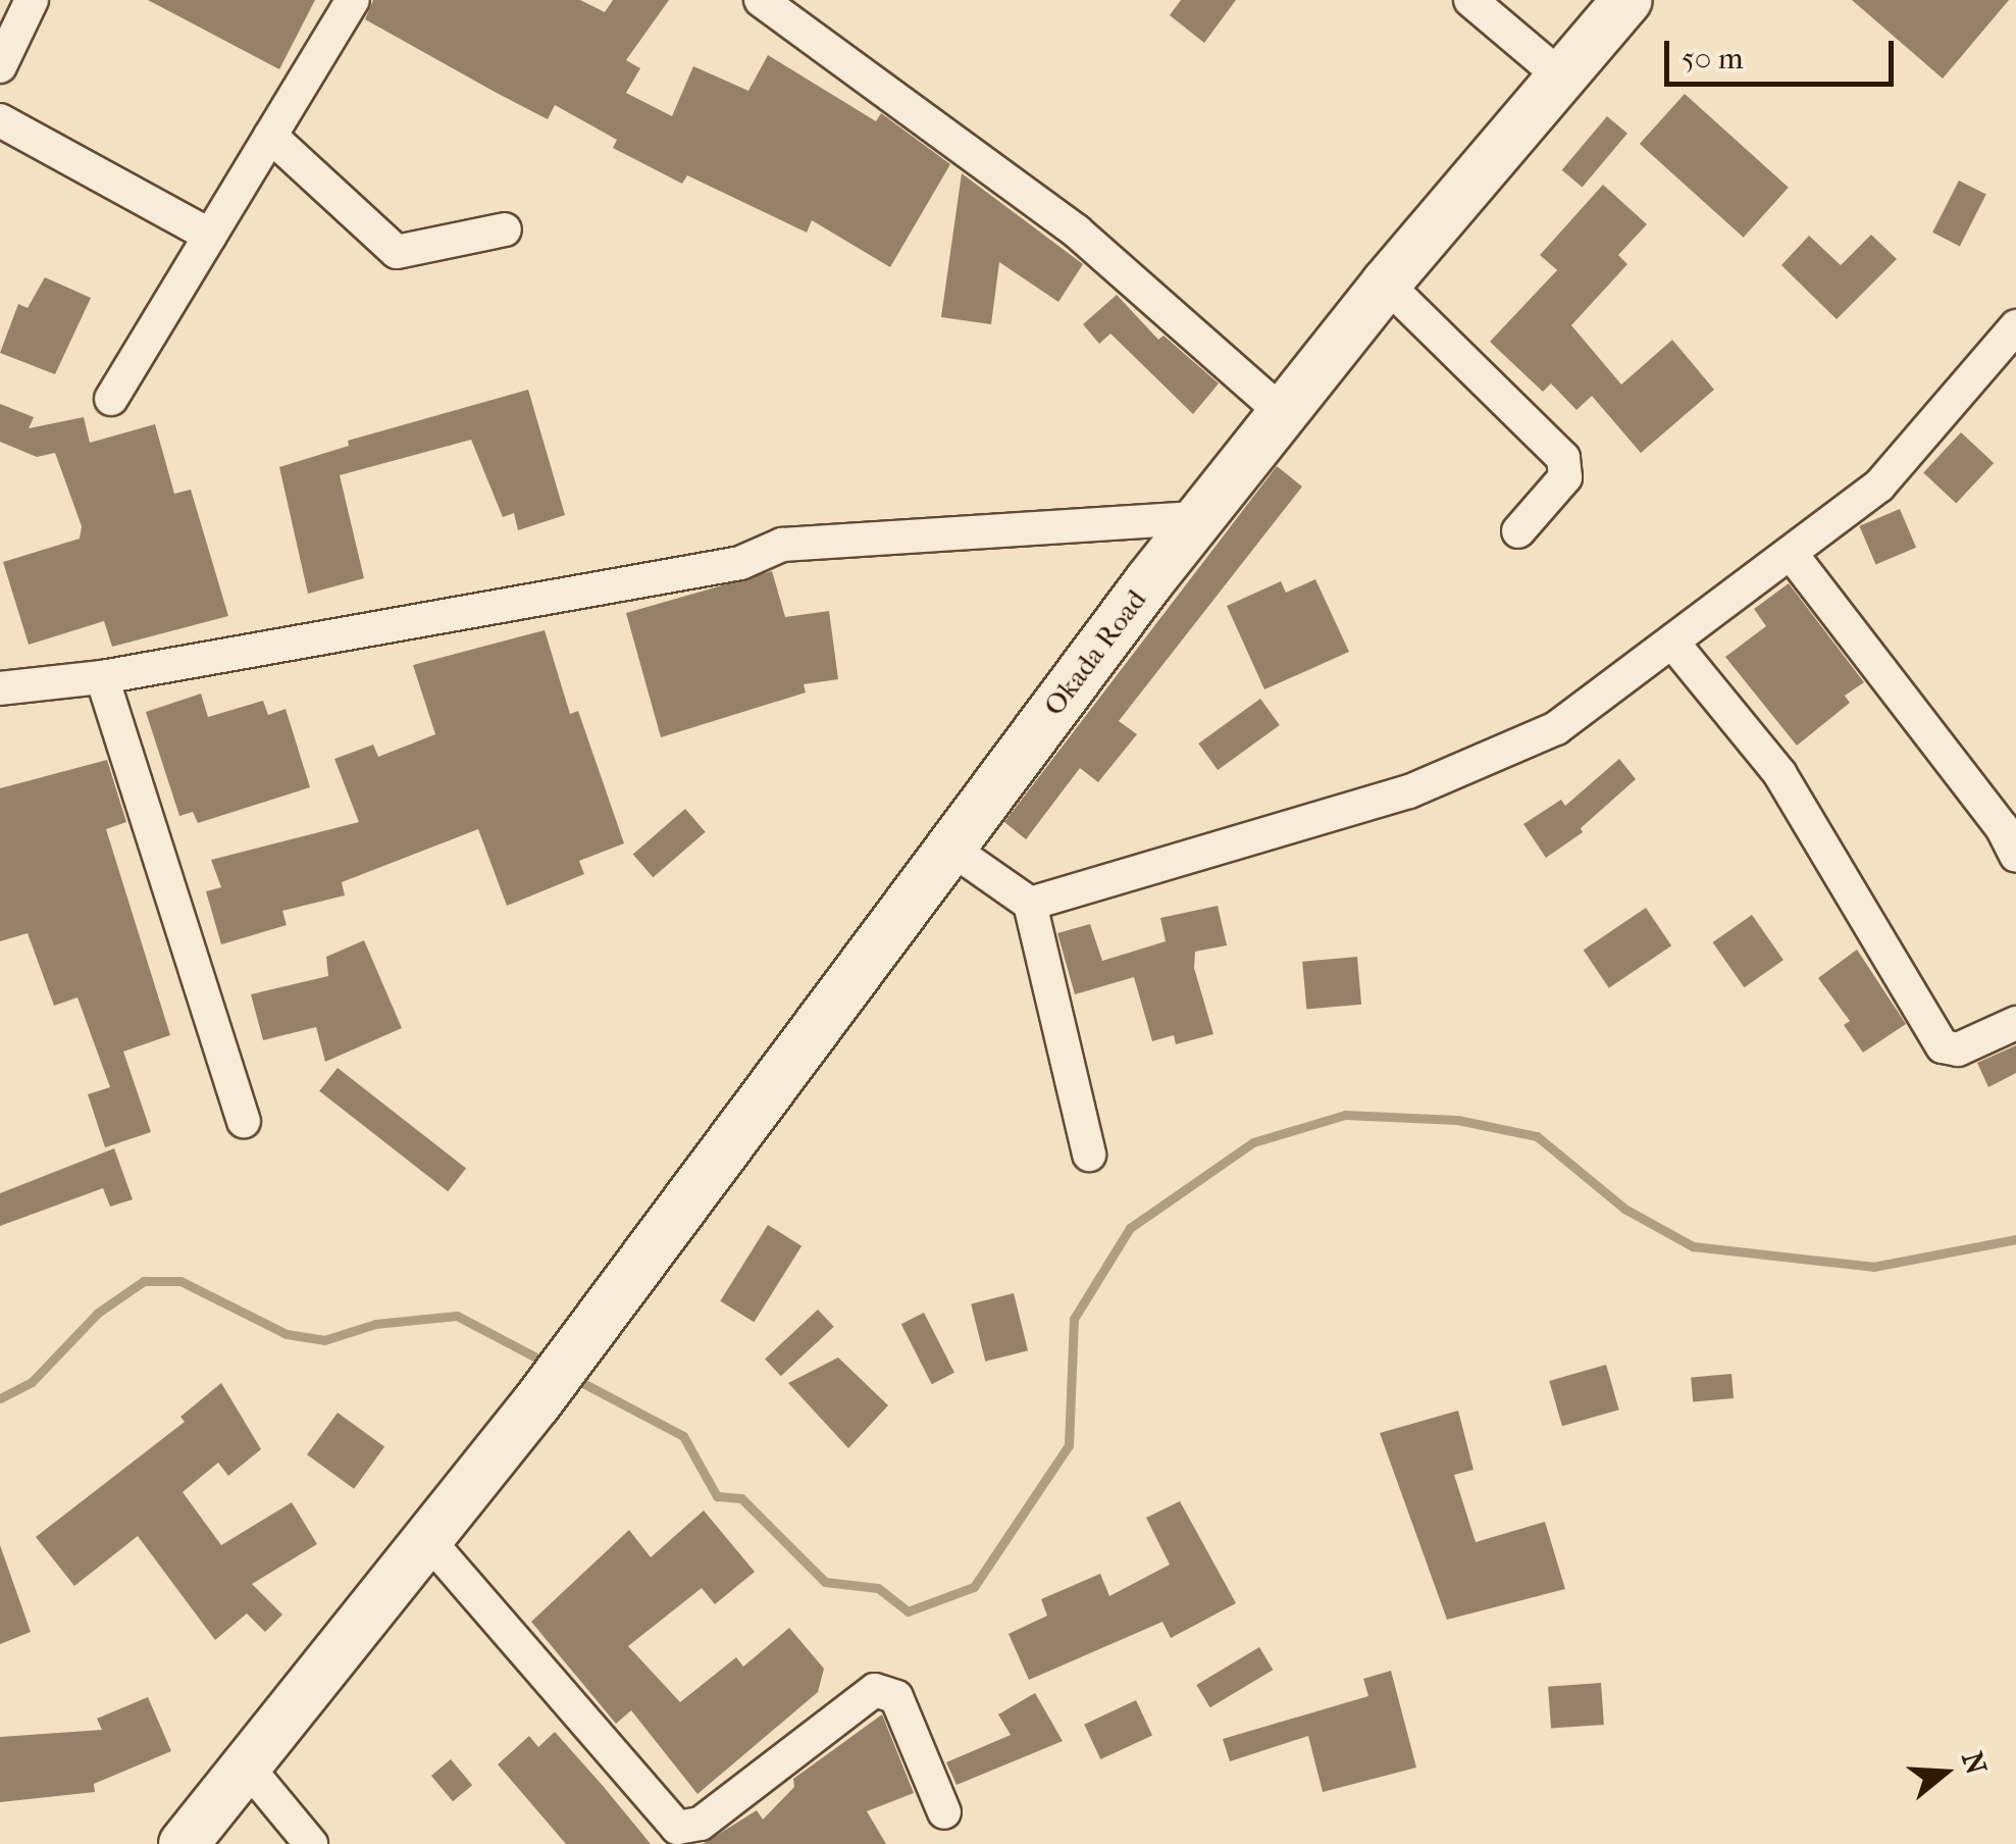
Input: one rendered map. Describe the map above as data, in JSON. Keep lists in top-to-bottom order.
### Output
{
  "streets": {
    "street": ["Okada Road"]
  },
  "scale_bar": "50 m",
  "north": "right"
}
